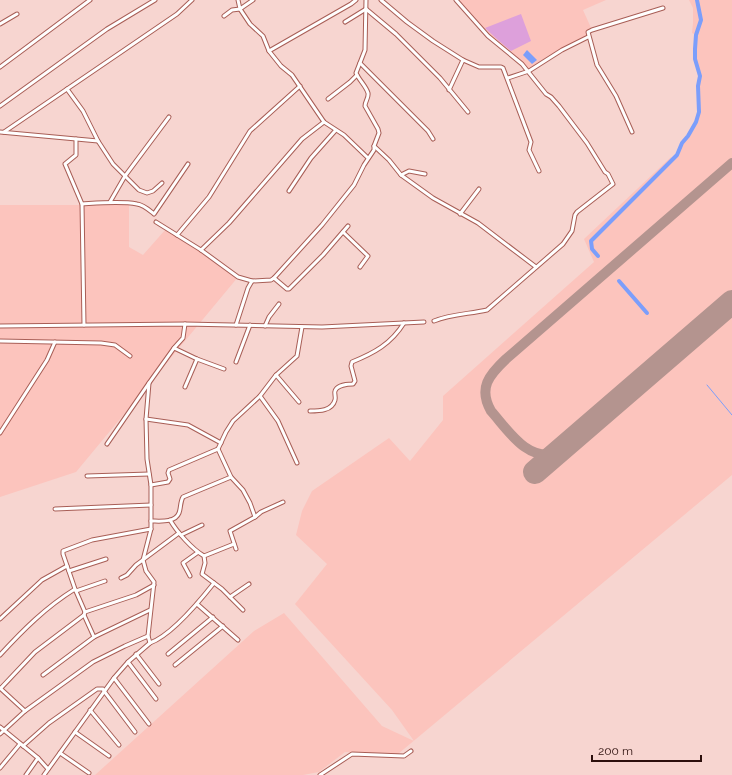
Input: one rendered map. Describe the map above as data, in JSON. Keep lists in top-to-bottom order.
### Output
{
  "scale_bar": "200 m"
}
